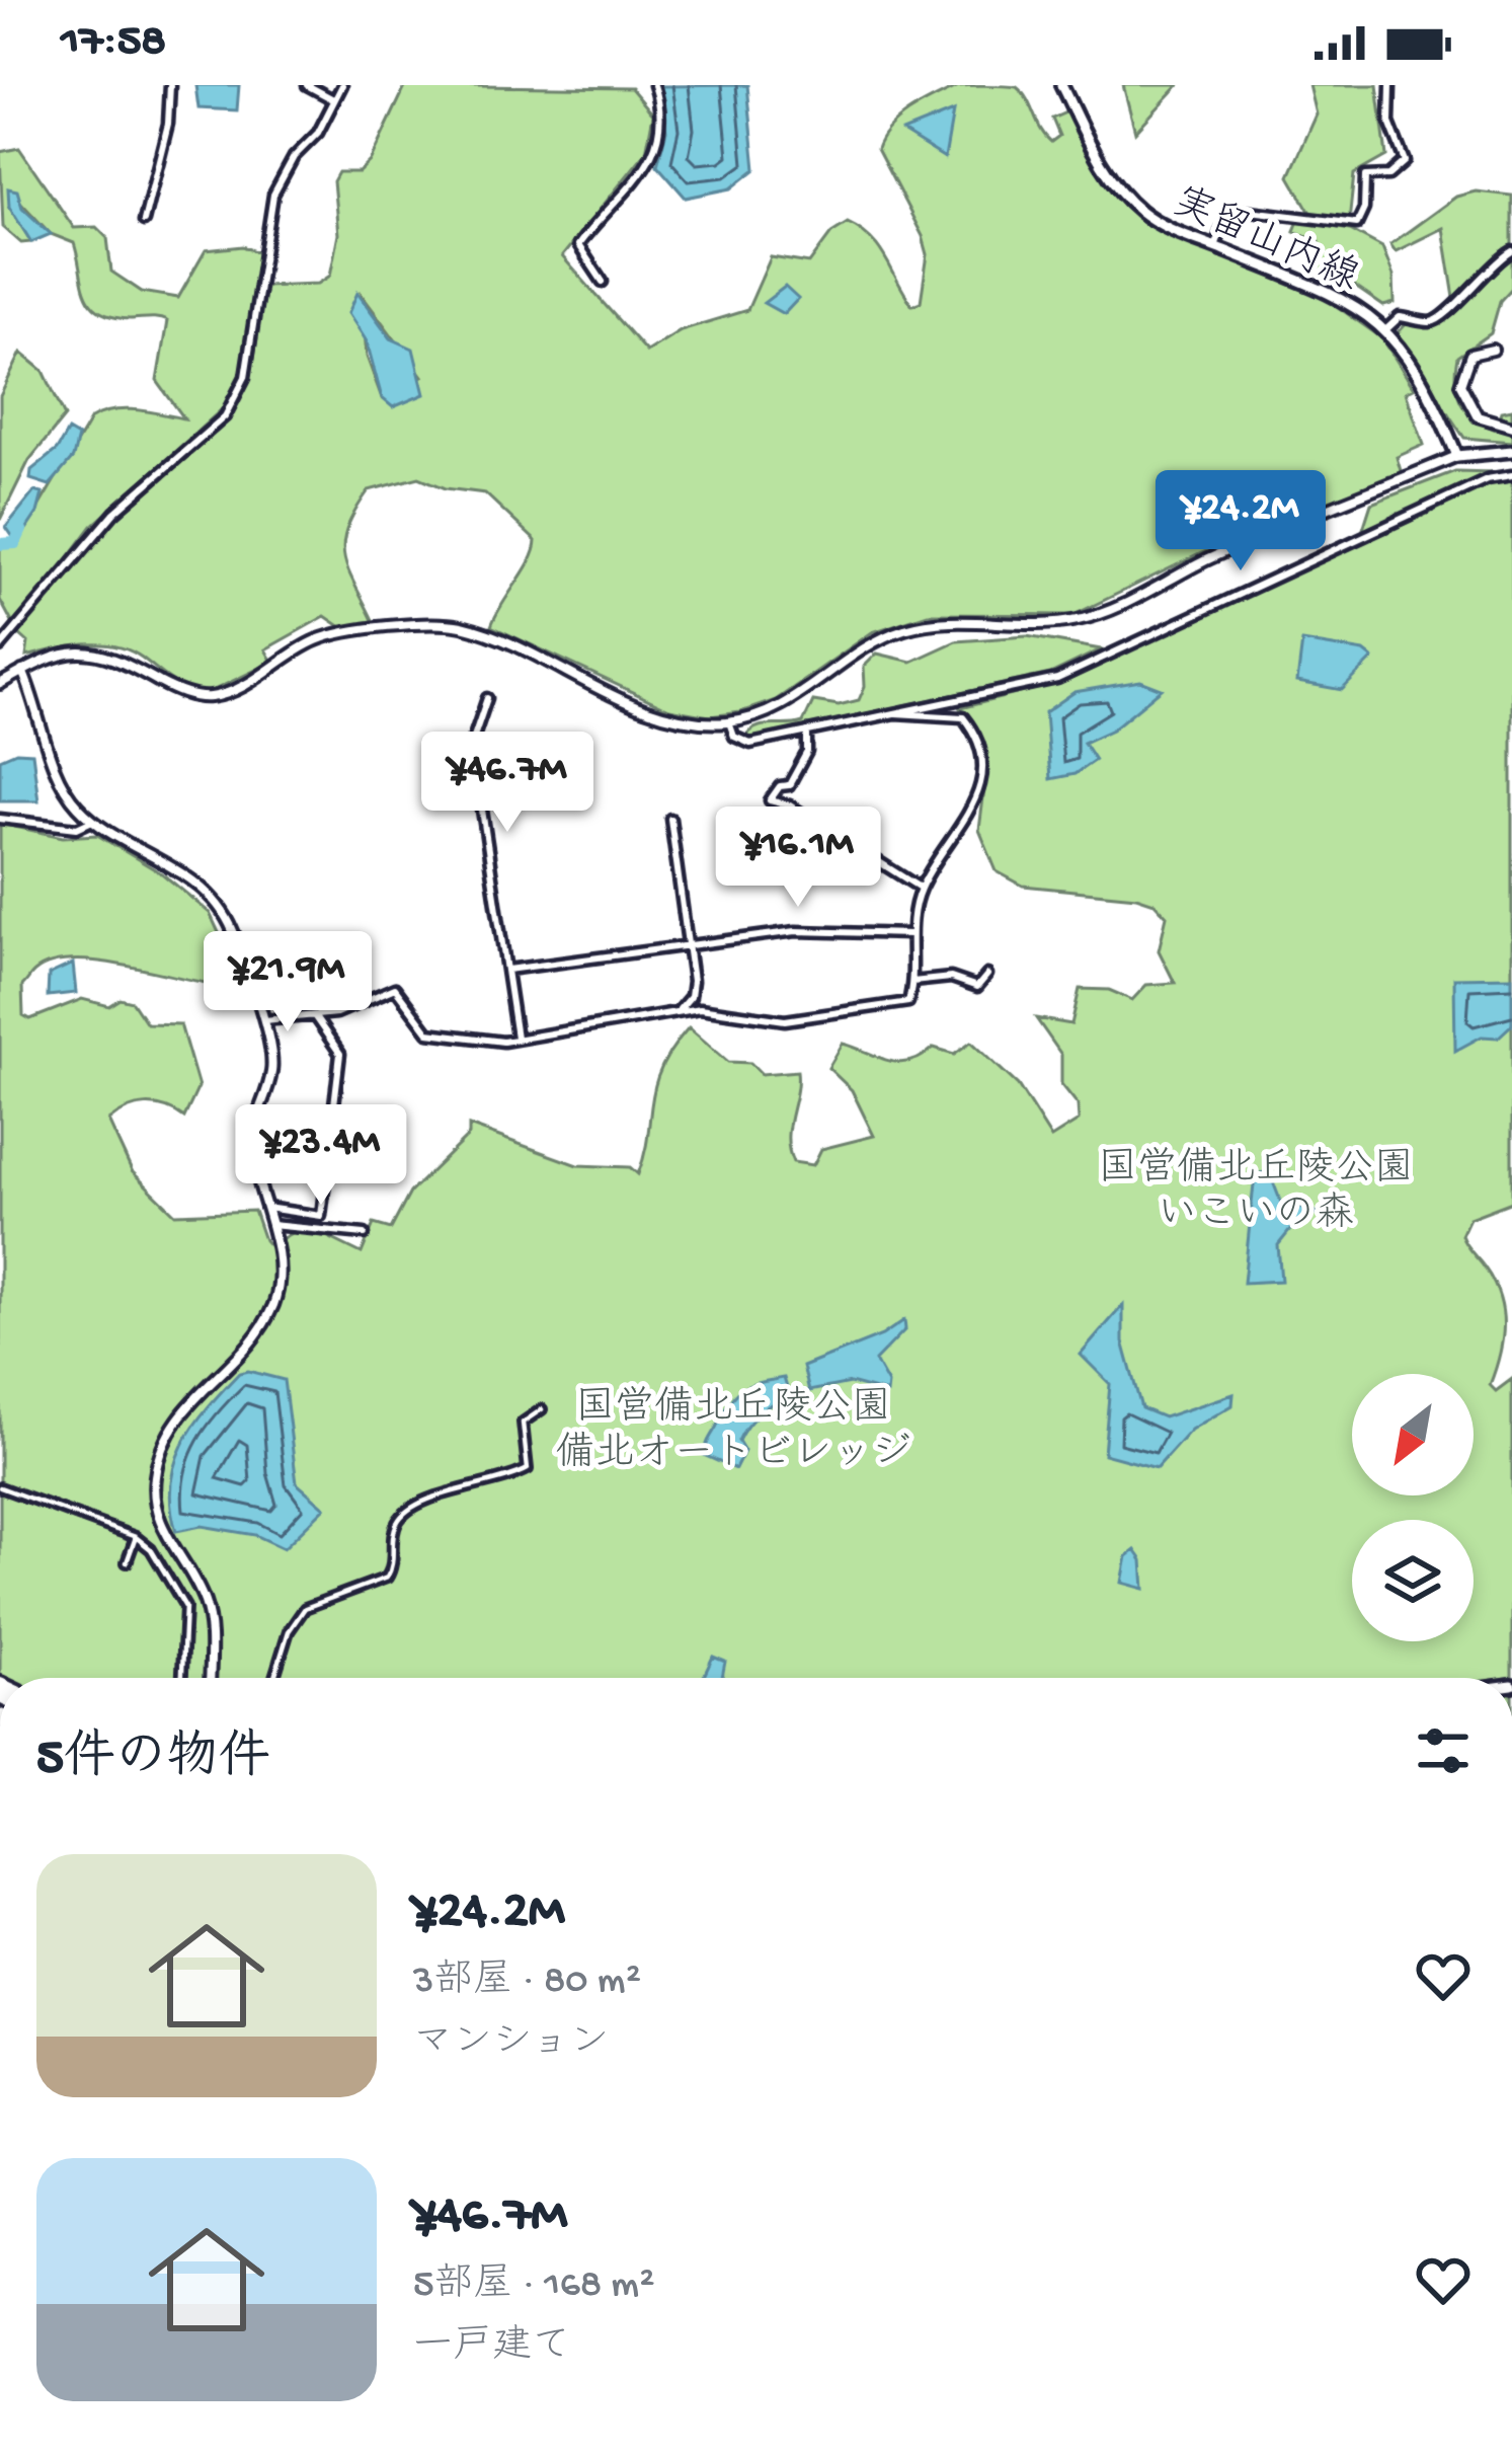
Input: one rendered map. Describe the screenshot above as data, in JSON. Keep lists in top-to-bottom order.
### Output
{
  "streets": {
    "main road": ["実留山内線"]
  },
  "parks": ["国営備北丘陵公園 いこいの森", "国営備北丘陵公園 備北オートビレッジ"],
  "north": "bottom left",
  "page": {
    "status": "17:58",
    "price": [
      "¥24.2M",
      "¥46.7M",
      "¥16.1M",
      "¥21.9M",
      "¥23.4M"
    ],
    "heading": "5件の物件",
    "list": [
      {
        "name": "¥24.2M",
        "note": "3部屋 · 80 m² · マンション"
      },
      {
        "name": "¥46.7M",
        "note": "5部屋 · 168 m² · 一戸建て"
      }
    ]
  }
}
